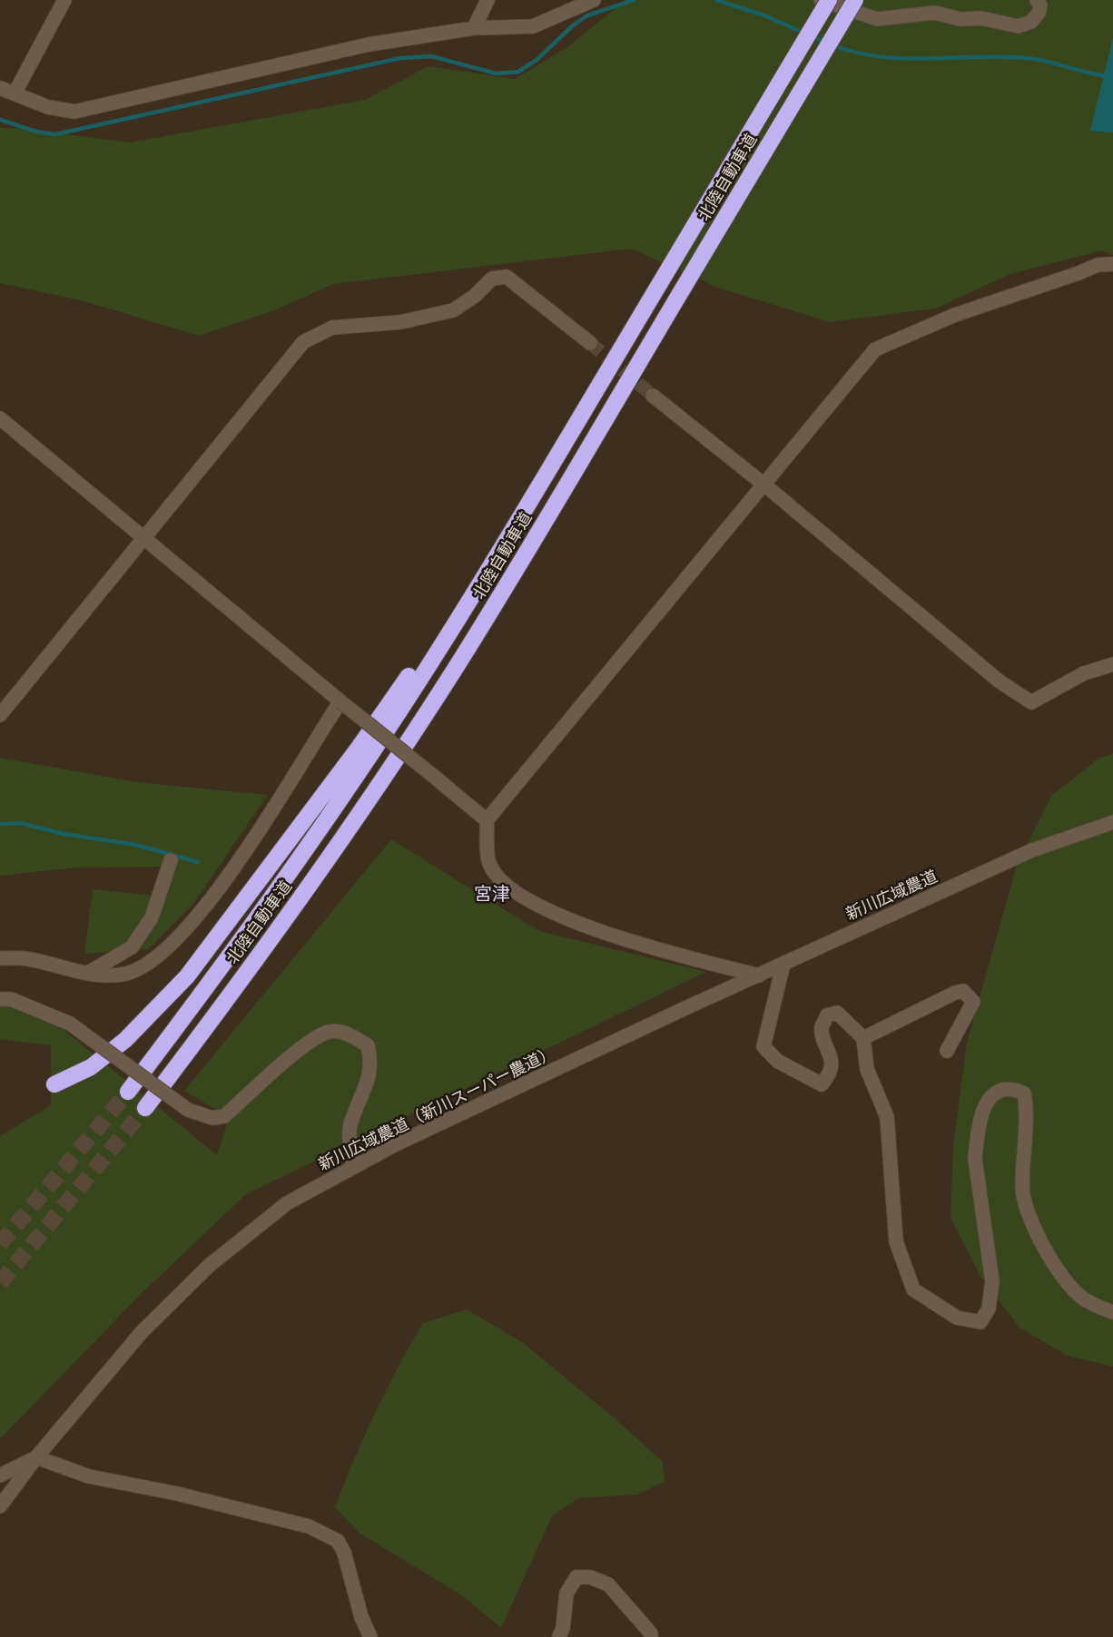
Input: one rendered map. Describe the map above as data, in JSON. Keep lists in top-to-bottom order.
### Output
{
  "streets": {
    "highway": ["北陸自動車道"],
    "street": ["新川広域農道", "新川広域農道（新川スーパー農道）"]
  },
  "crossings": [
    ["新川広域農道", "新川広域農道（新川スーパー農道）"]
  ],
  "districts": ["宮津"]
}
